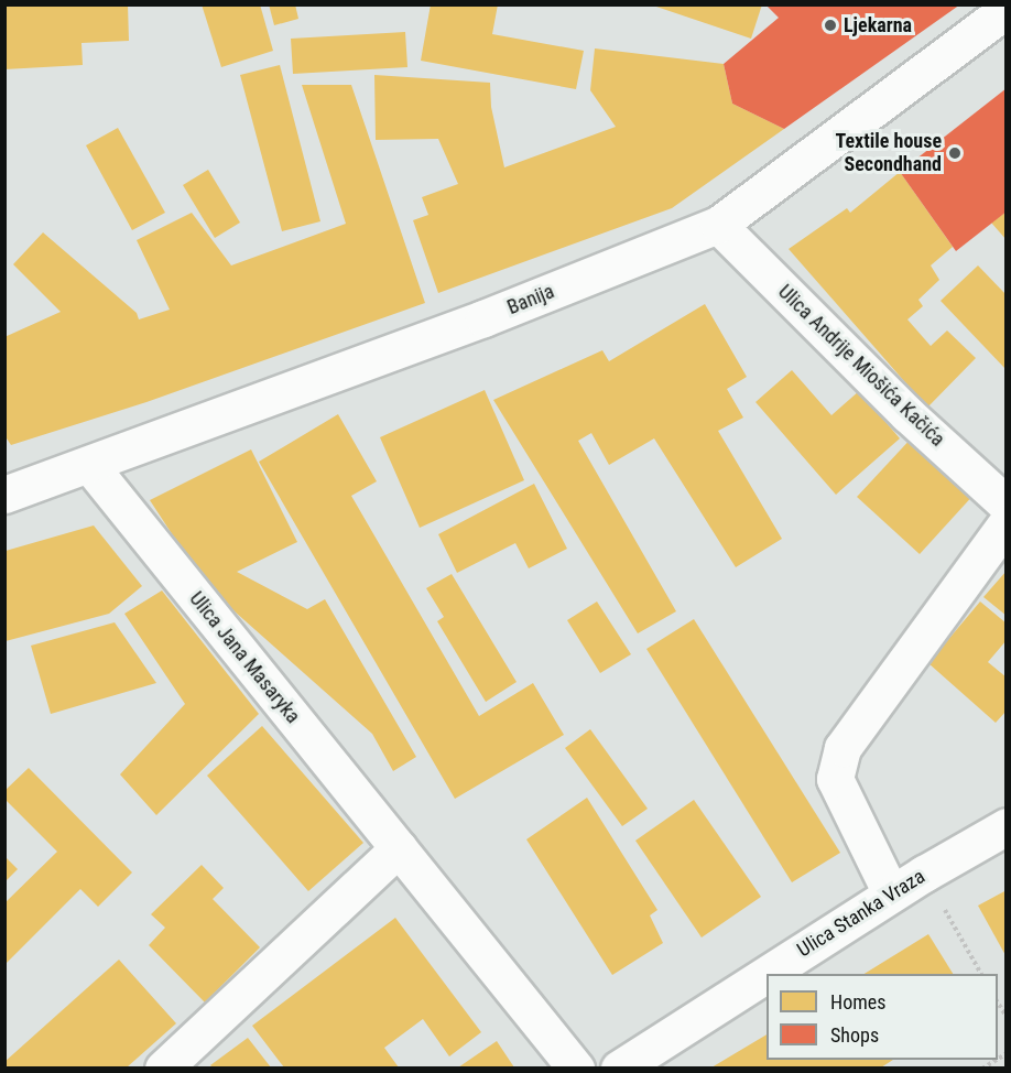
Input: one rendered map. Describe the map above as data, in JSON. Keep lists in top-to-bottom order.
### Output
{
  "streets": {
    "street": [
      "Banija",
      "Ulica Andrije Miošića Kačića",
      "Ulica Jana Masaryka",
      "Ulica Stanka Vraza"
    ]
  },
  "crossings": [
    ["Banija", "Ulica Andrije Miošića Kačića"],
    ["Banija", "Ulica Jana Masaryka"]
  ],
  "places": ["Ljekarna", "Textile house Secondhand"],
  "legend": ["Homes", "Shops"]
}
